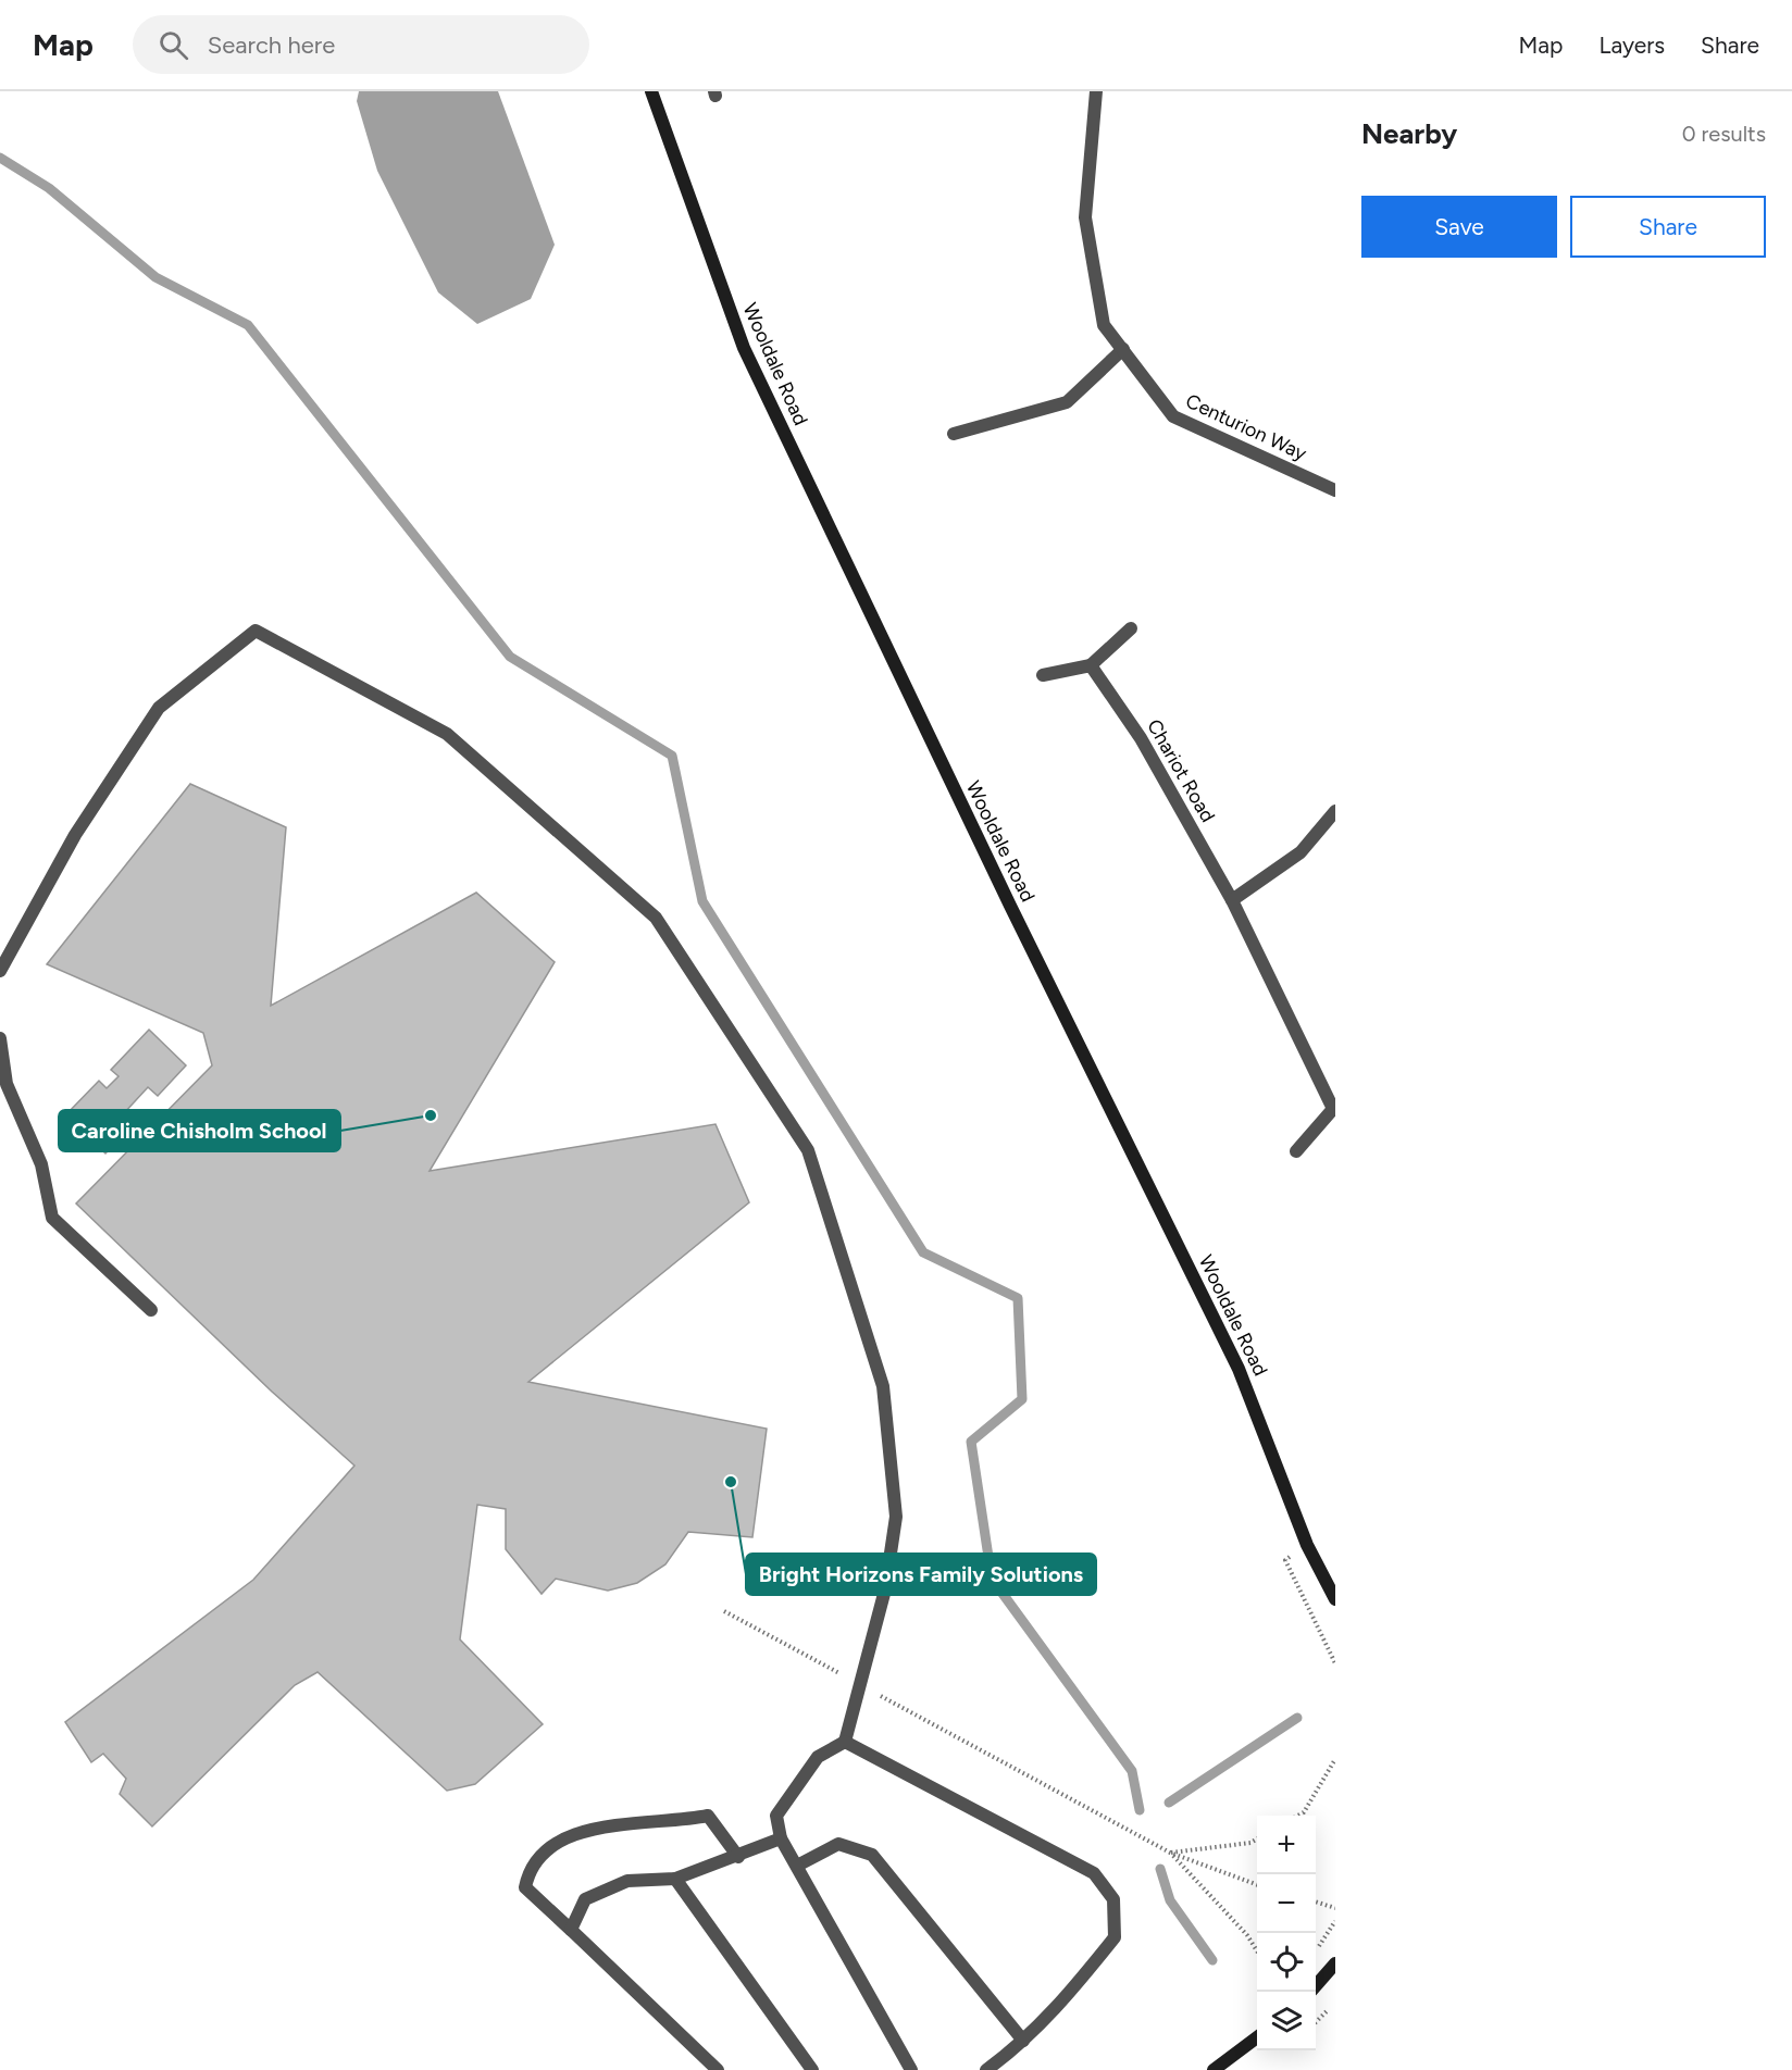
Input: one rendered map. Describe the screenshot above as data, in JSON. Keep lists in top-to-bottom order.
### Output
{
  "streets": {
    "street": ["Wooldale Road", "Centurion Way", "Chariot Road"]
  },
  "places": ["Caroline Chisholm School", "Bright Horizons Family Solutions"],
  "page": {
    "header": "Map",
    "search": "Search here",
    "nav": ["Map", "Layers", "Share"],
    "heading": ["Nearby", "0 results"],
    "buttons": ["Save", "Share"],
    "map_buttons": ["+", "−"]
  }
}
